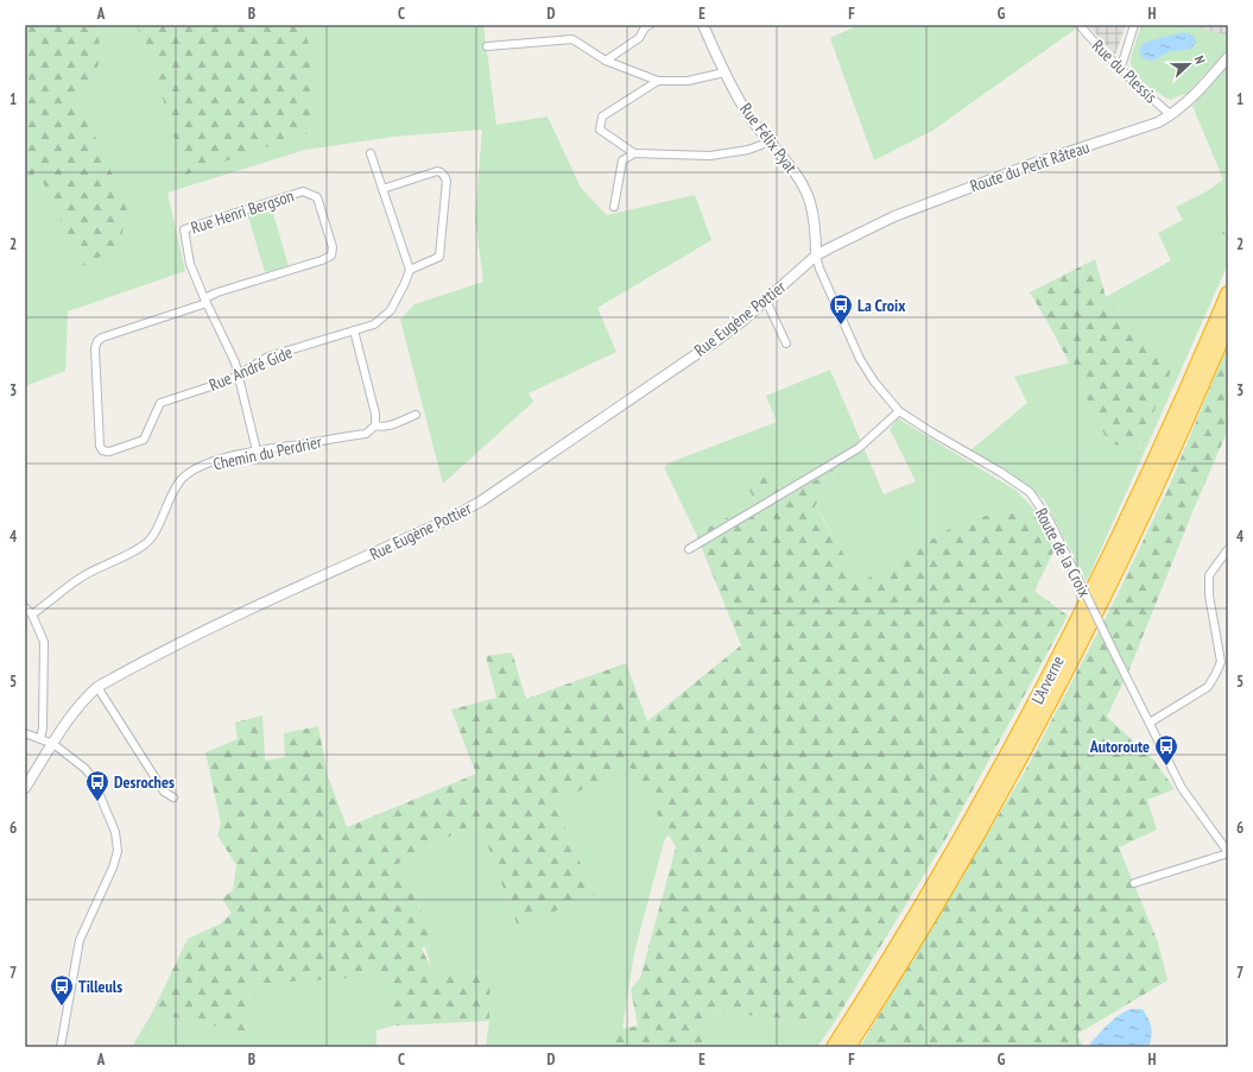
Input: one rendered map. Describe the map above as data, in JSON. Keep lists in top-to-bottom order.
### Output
{
  "streets": {
    "highway": ["L'Arverne"],
    "street": [
      "Rue du Plessis",
      "Rue Félix Pyat",
      "Route du Petit Râteau",
      "Rue Henri Bergson",
      "Rue Eugène Pottier",
      "Rue André Gide",
      "Chemin du Perdrier",
      "Route de la Croix"
    ]
  },
  "crossings": [
    ["Rue du Plessis", "Route du Petit Râteau"],
    ["Rue Félix Pyat", "Route du Petit Râteau"],
    ["Rue Félix Pyat", "Rue Eugène Pottier"],
    ["Rue Félix Pyat", "Route de la Croix"],
    ["Route du Petit Râteau", "Rue Eugène Pottier"],
    ["Route du Petit Râteau", "Route de la Croix"],
    ["Rue Henri Bergson", "Rue André Gide"],
    ["Rue Eugène Pottier", "Route de la Croix"]
  ],
  "places": {
    "bus stop": [
      "La Croix",
      "Autoroute",
      "Desroches",
      "Tilleuls"
    ]
  },
  "north": "right",
  "grid": {
    "columns": [
      "A",
      "B",
      "C",
      "D",
      "E",
      "F",
      "G",
      "H"
    ],
    "rows": [
      "1",
      "2",
      "3",
      "4",
      "5",
      "6",
      "7"
    ]
  }
}
